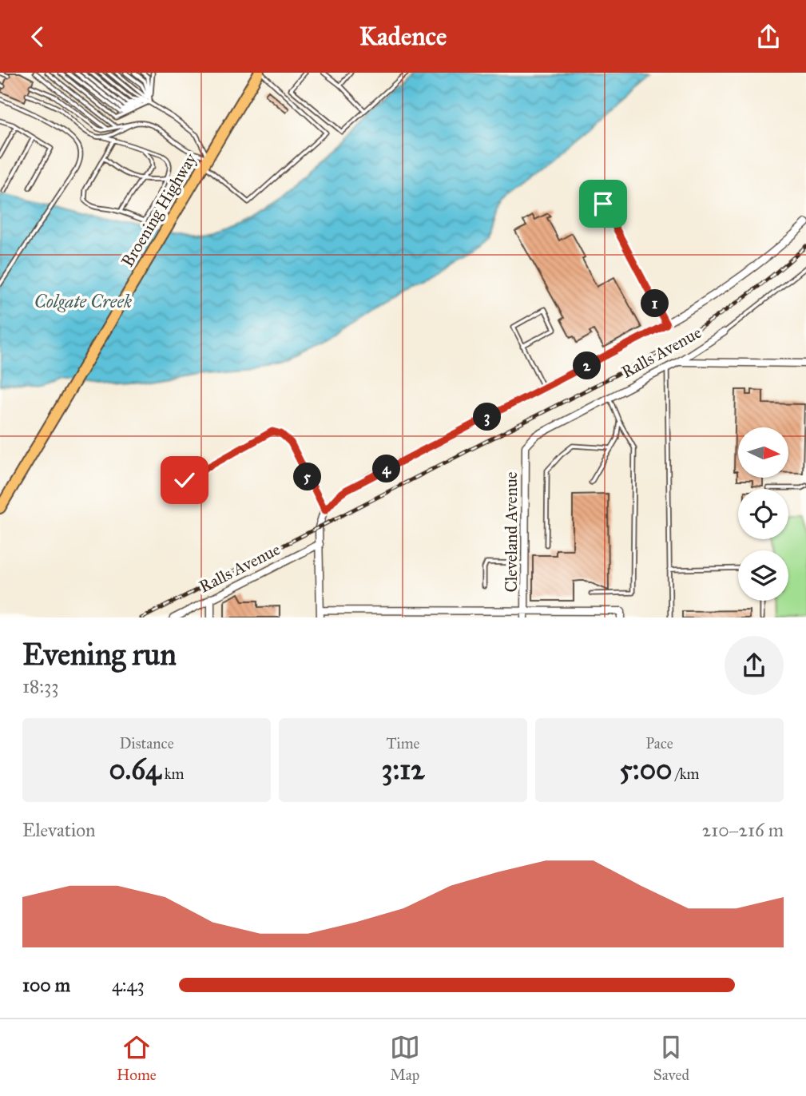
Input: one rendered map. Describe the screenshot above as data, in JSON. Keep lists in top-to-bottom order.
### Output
{
  "streets": {
    "main road": ["Broening Highway"],
    "street": ["Ralls Avenue", "Cleveland Avenue"]
  },
  "crossings": [
    ["Ralls Avenue", "Cleveland Avenue"]
  ],
  "water": ["Colgate Creek"],
  "north": "right",
  "page": {
    "header": "Kadence",
    "pins": [
      "1",
      "2",
      "3",
      "4",
      "5"
    ],
    "heading": ["Evening run", "18:33"],
    "stats": [
      ["Distance", "0.64 km"],
      ["Time", "3:12"],
      ["Pace", "5:00 /km"]
    ],
    "chart": ["Elevation", "210–216 m"],
    "list": [
      {
        "name": "100 m",
        "note": "4:43"
      }
    ],
    "tabs": ["Home", "Map", "Saved"]
  }
}
